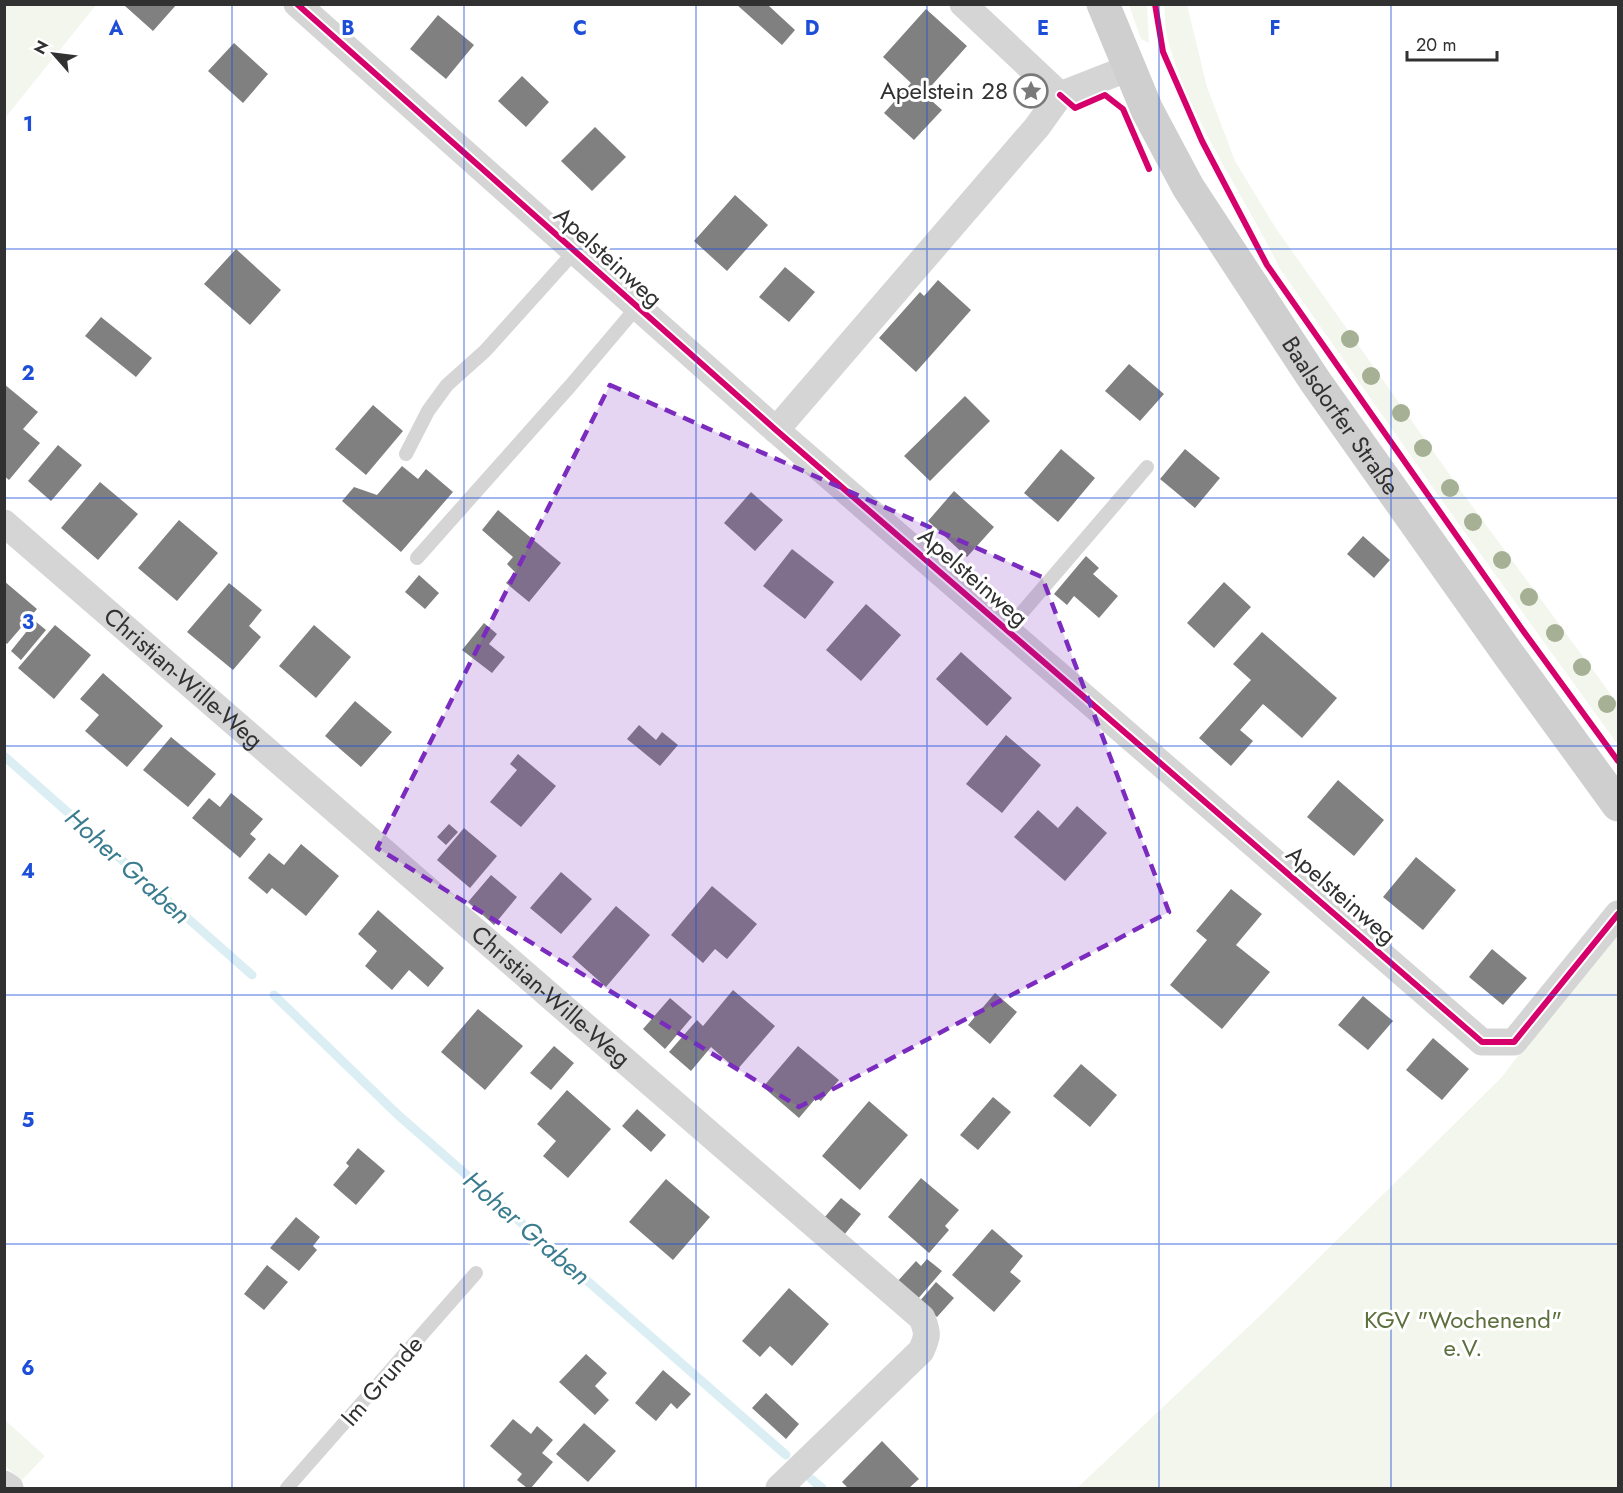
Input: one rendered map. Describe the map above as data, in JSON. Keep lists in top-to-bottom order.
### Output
{
  "streets": {
    "main road": ["Baalsdorfer Straße"],
    "street": ["Apelsteinweg", "Christian-Wille-Weg"],
    "lane": ["Im Grunde"]
  },
  "water": ["Hoher Graben"],
  "parks": ["KGV \"Wochenend\" e.V."],
  "places": {
    "place": ["Apelstein 28"]
  },
  "scale_bar": "20 m",
  "north": "top left",
  "grid": {
    "columns": [
      "A",
      "B",
      "C",
      "D",
      "E",
      "F"
    ],
    "rows": [
      "1",
      "2",
      "3",
      "4",
      "5",
      "6"
    ]
  }
}
